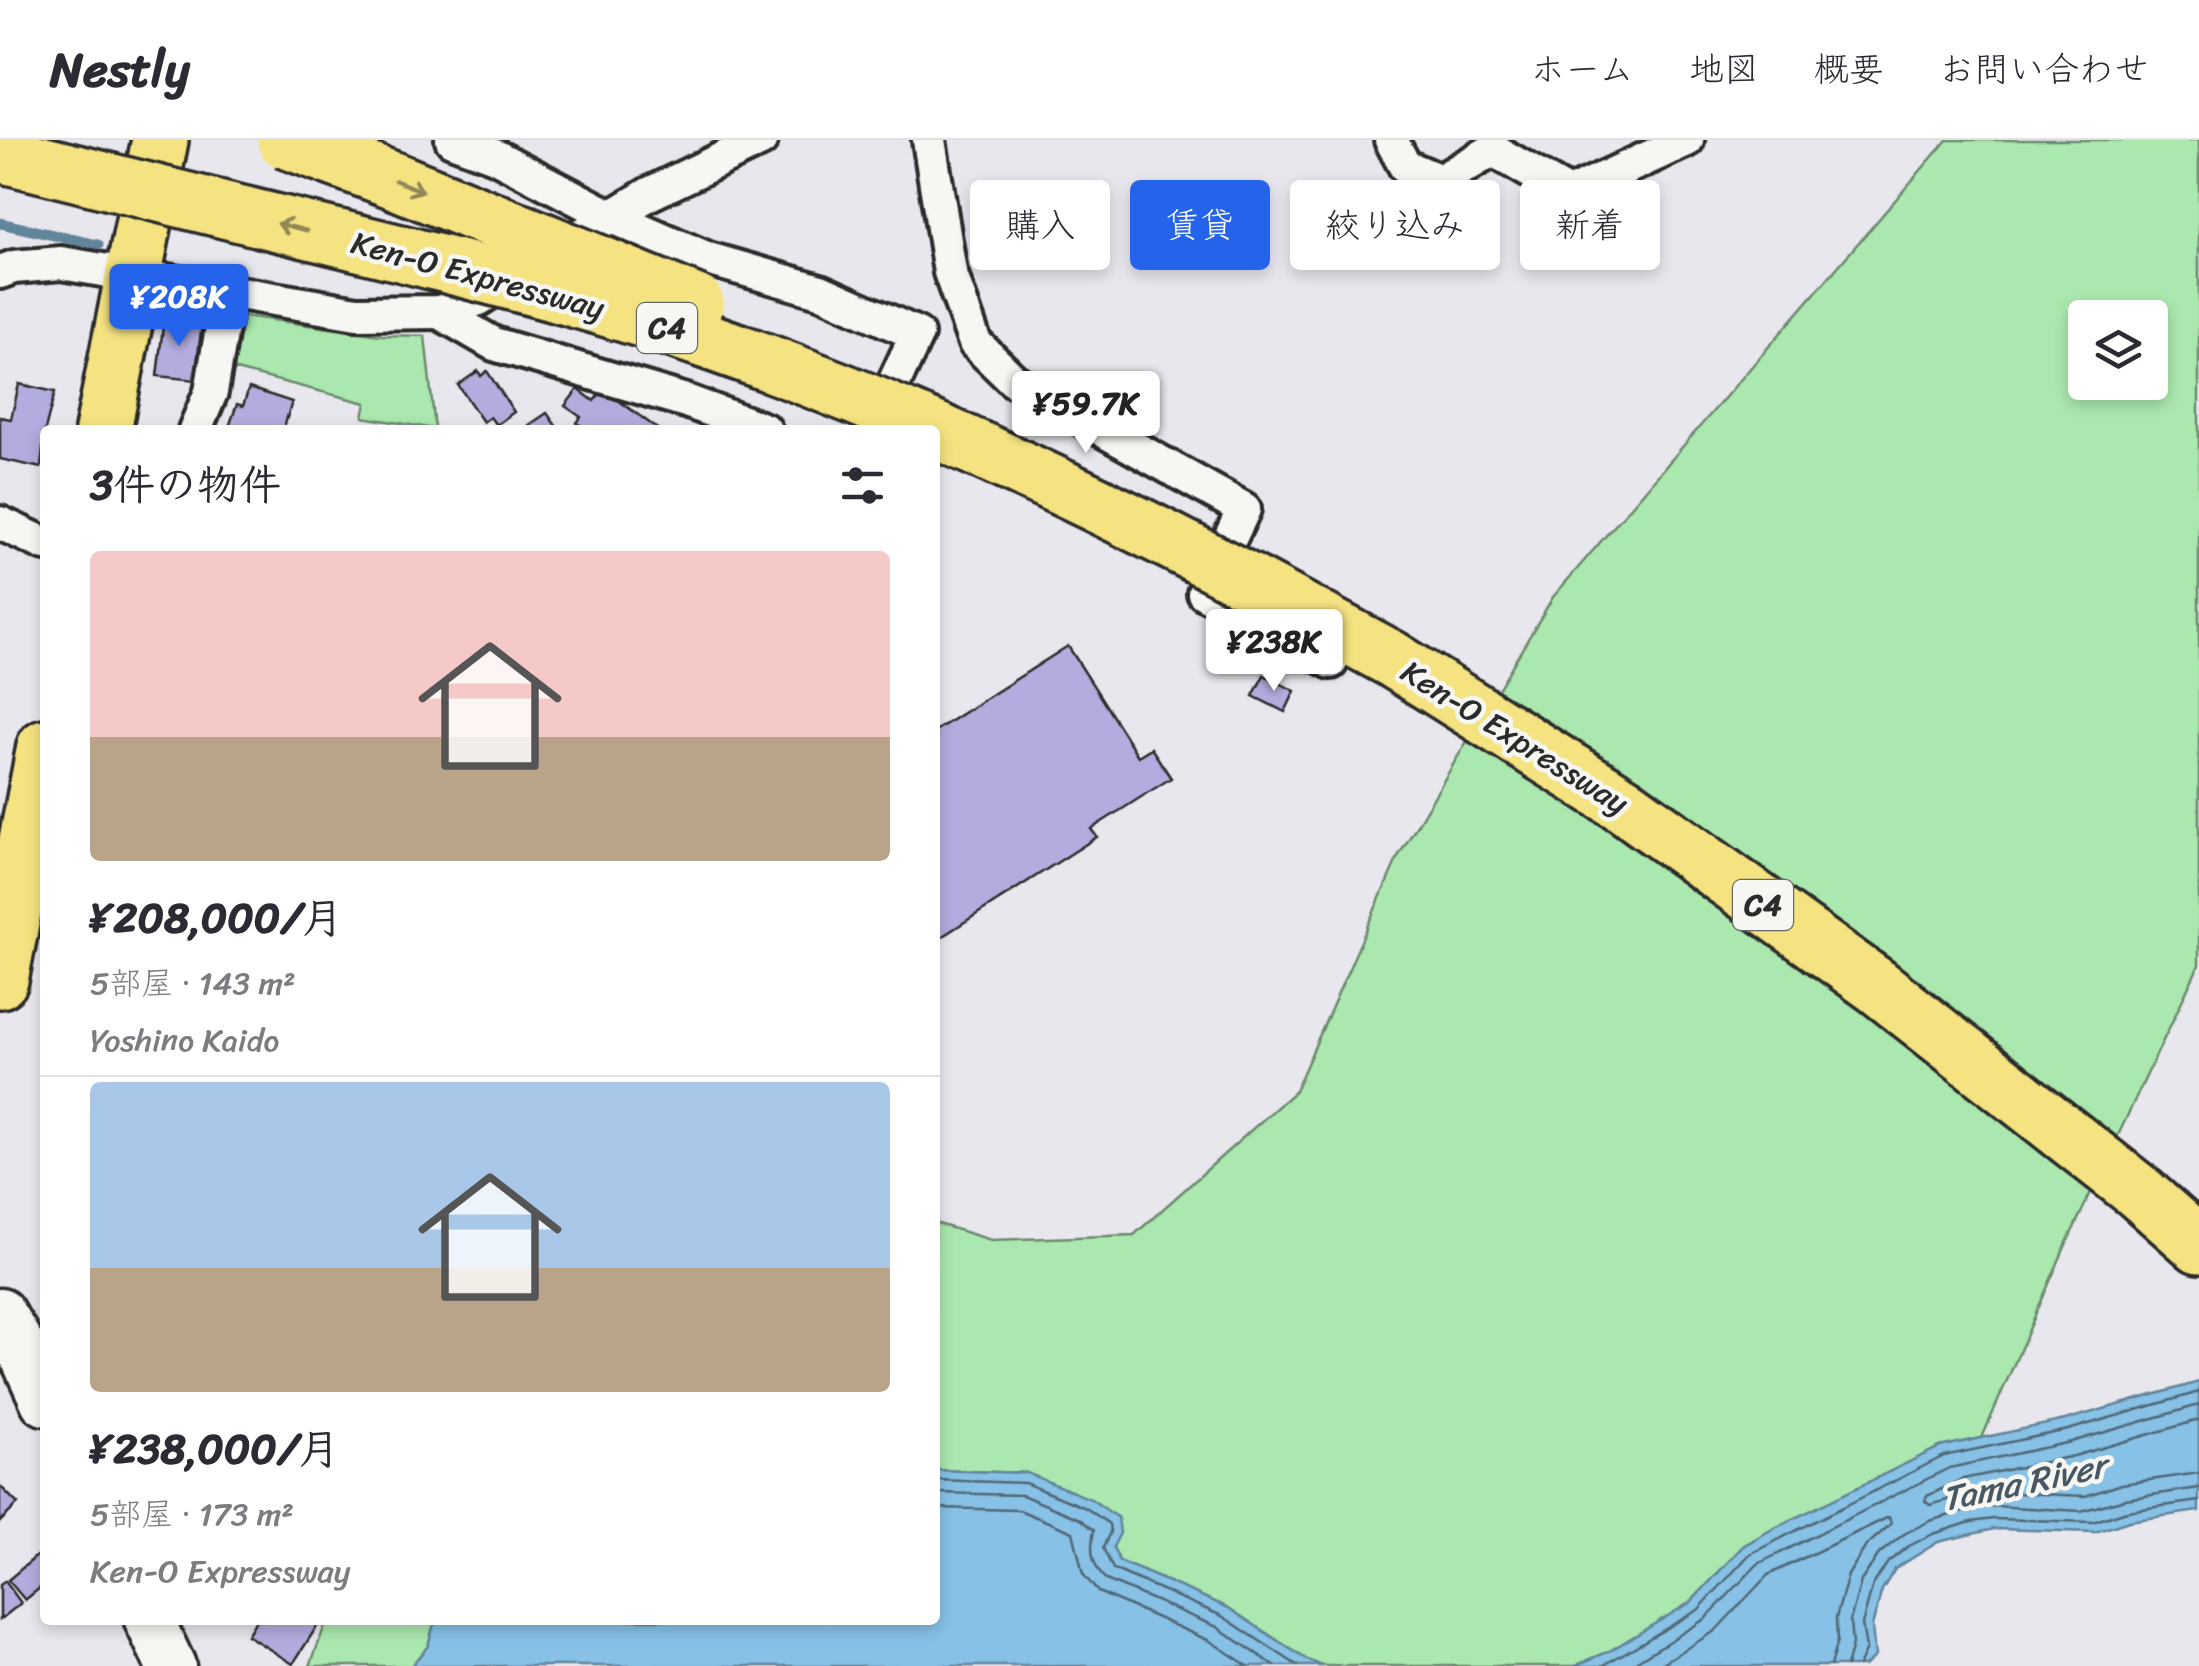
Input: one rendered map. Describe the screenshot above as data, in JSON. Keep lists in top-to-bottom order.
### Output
{
  "streets": {
    "highway": ["Ken-O Expressway", "C4"]
  },
  "water": ["Tama River"],
  "page": {
    "header": "Nestly",
    "nav": [
      "ホーム",
      "地図",
      "概要",
      "お問い合わせ"
    ],
    "chip": [
      "購入",
      "賃貸",
      "絞り込み",
      "新着"
    ],
    "price": ["¥208K", "¥59.7K", "¥238K"],
    "heading": "3件の物件",
    "list": [
      {
        "name": "¥208,000/月",
        "note": "5部屋 · 143 m² · Yoshino Kaido"
      },
      {
        "name": "¥238,000/月",
        "note": "5部屋 · 173 m² · Ken-O Expressway"
      }
    ]
  }
}
